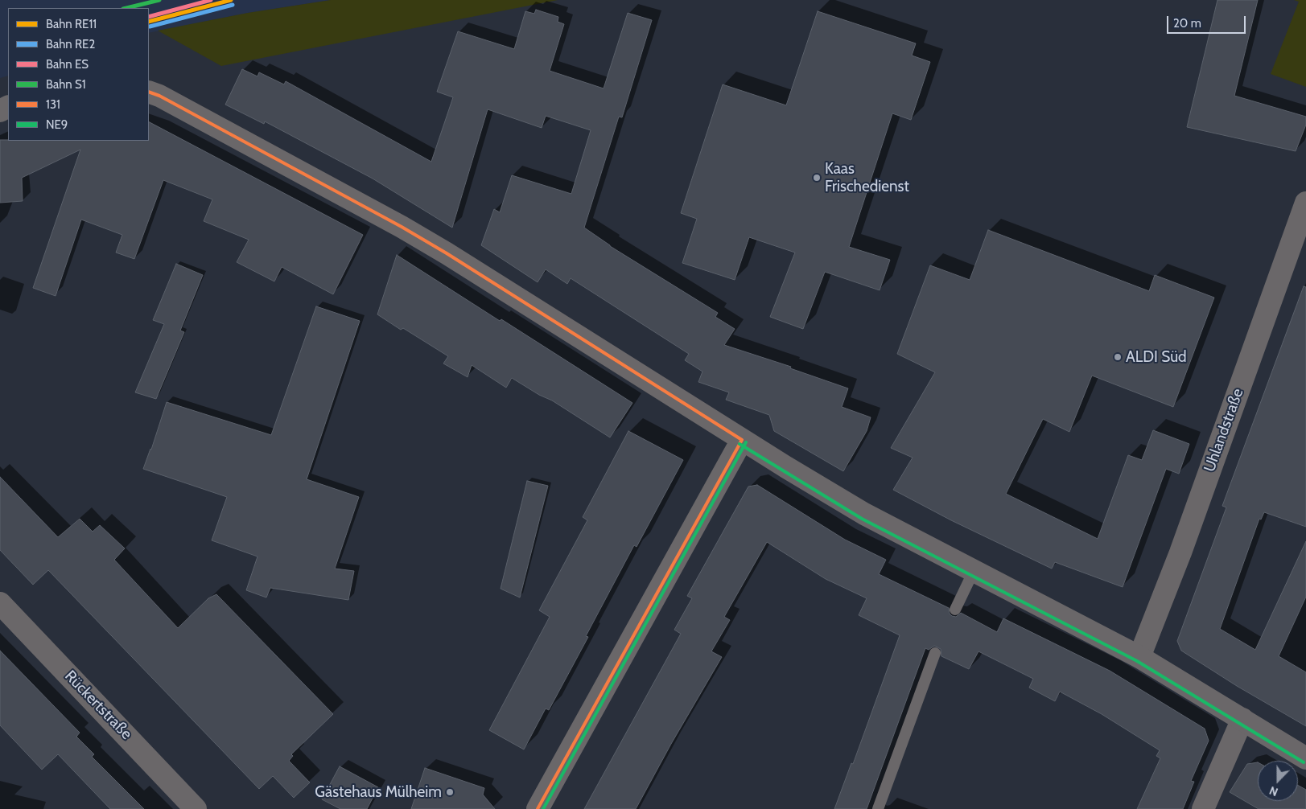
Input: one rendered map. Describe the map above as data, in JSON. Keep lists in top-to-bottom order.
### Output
{
  "streets": {
    "street": ["Uhlandstraße", "Rückertstraße"]
  },
  "places": ["Kaas Frischedienst", "ALDI Süd", "Gästehaus Mülheim"],
  "lines": [
    "rail line RE11",
    "rail line ES",
    "rail line S1",
    "rail line RE2",
    "transit line 131",
    "transit line NE9"
  ],
  "legend": [
    "Bahn RE11",
    "Bahn RE2",
    "Bahn ES",
    "Bahn S1",
    "131",
    "NE9"
  ],
  "scale_bar": "20 m",
  "north": "bottom"
}
